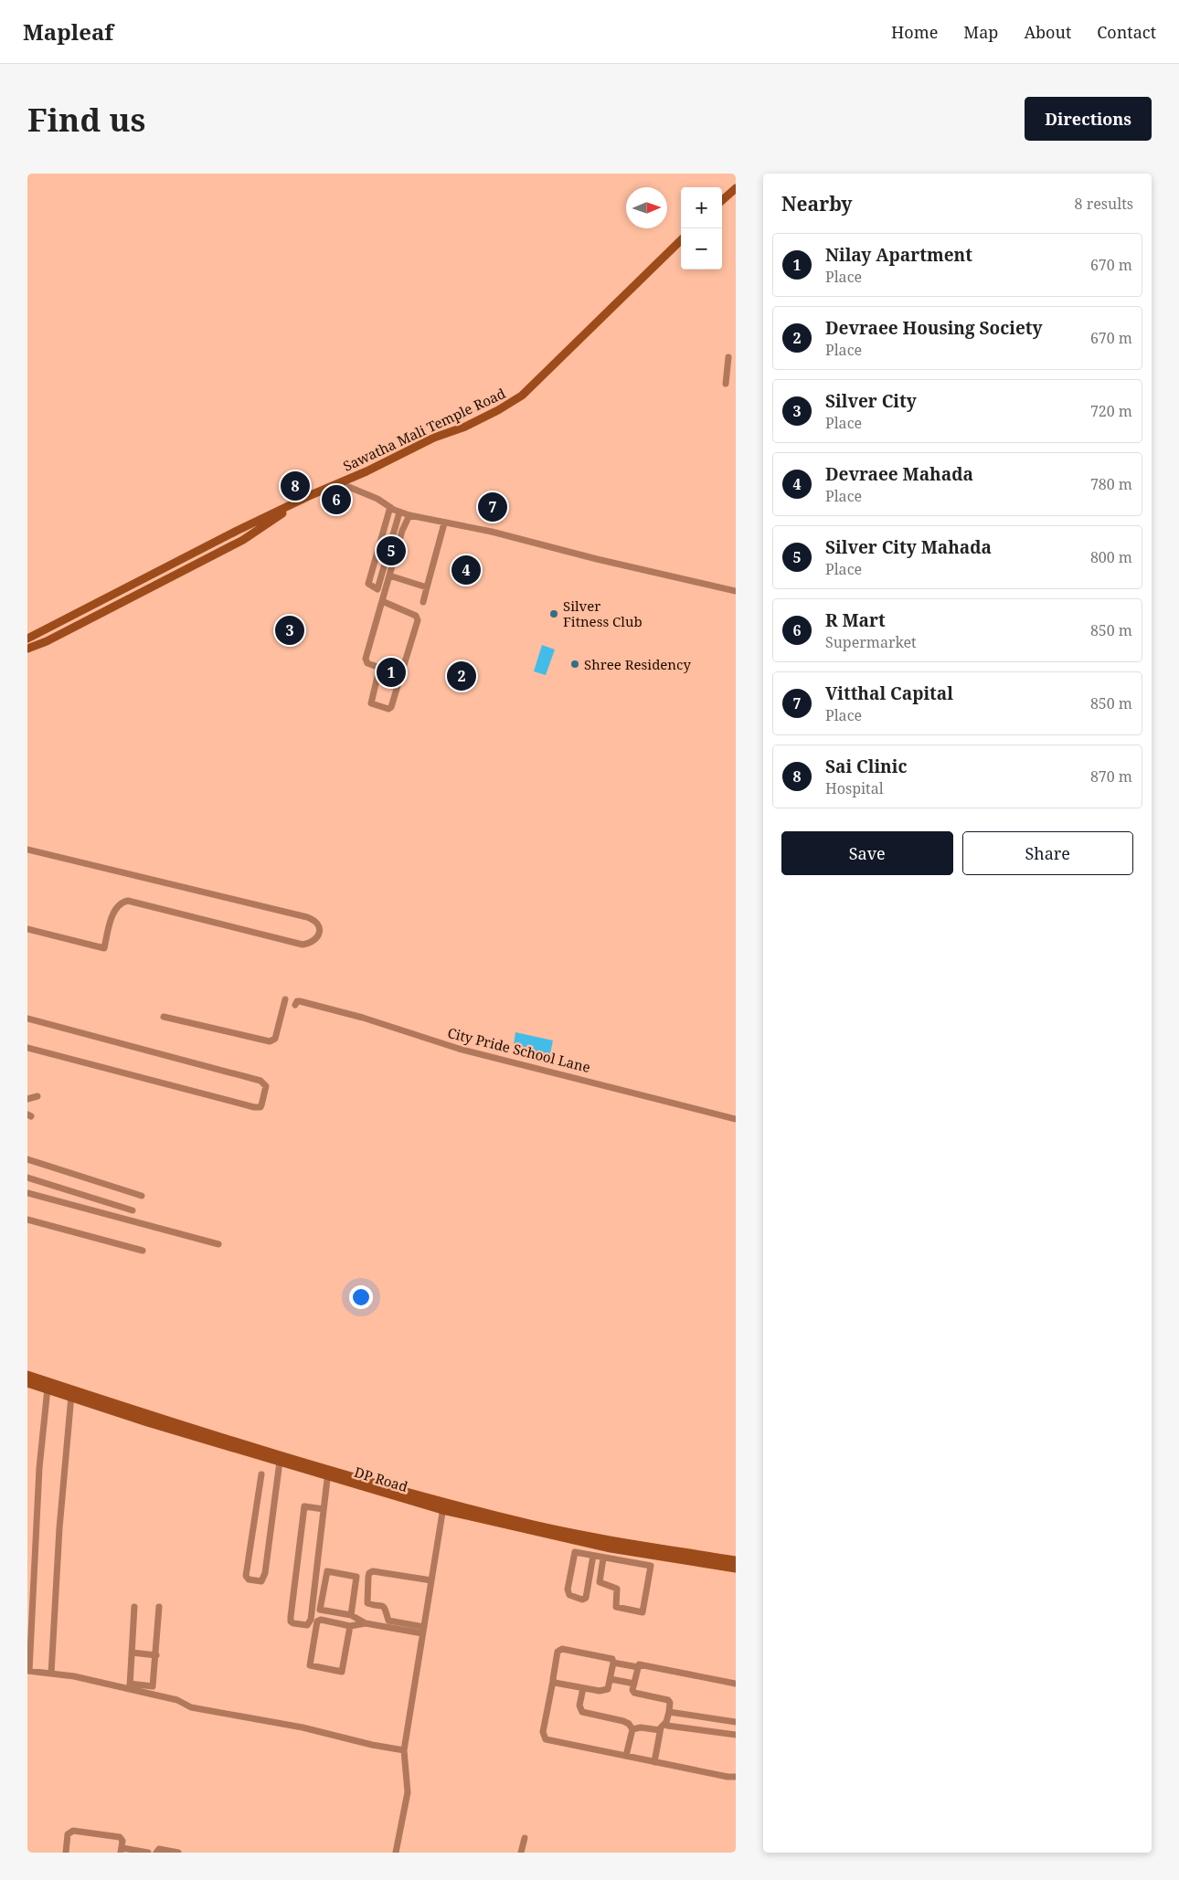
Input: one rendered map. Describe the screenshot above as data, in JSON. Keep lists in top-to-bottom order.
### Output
{
  "streets": {
    "street": ["Sawatha Mali Temple Road", "City Pride School Lane", "DP Road"]
  },
  "places": ["Silver Fitness Club", "Shree Residency"],
  "north": "right",
  "page": {
    "header": "Mapleaf",
    "nav": [
      "Home",
      "Map",
      "About",
      "Contact"
    ],
    "buttons": [
      "Directions",
      ["Save", "Share"]
    ],
    "title": "Find us",
    "heading": ["Nearby", "8 results"],
    "map_buttons": ["+", "−"],
    "list": [
      {
        "mark": "1",
        "name": "Nilay Apartment",
        "note": "Place",
        "value": "670 m"
      },
      {
        "mark": "2",
        "name": "Devraee Housing Society",
        "note": "Place",
        "value": "670 m"
      },
      {
        "mark": "3",
        "name": "Silver City",
        "note": "Place",
        "value": "720 m"
      },
      {
        "mark": "4",
        "name": "Devraee Mahada",
        "note": "Place",
        "value": "780 m"
      },
      {
        "mark": "5",
        "name": "Silver City Mahada",
        "note": "Place",
        "value": "800 m"
      },
      {
        "mark": "6",
        "name": "R Mart",
        "note": "Supermarket",
        "value": "850 m"
      },
      {
        "mark": "7",
        "name": "Vitthal Capital",
        "note": "Place",
        "value": "850 m"
      },
      {
        "mark": "8",
        "name": "Sai Clinic",
        "note": "Hospital",
        "value": "870 m"
      }
    ],
    "pins": [
      "8",
      "6",
      "7",
      "5",
      "4",
      "3",
      "1",
      "2"
    ]
  }
}
